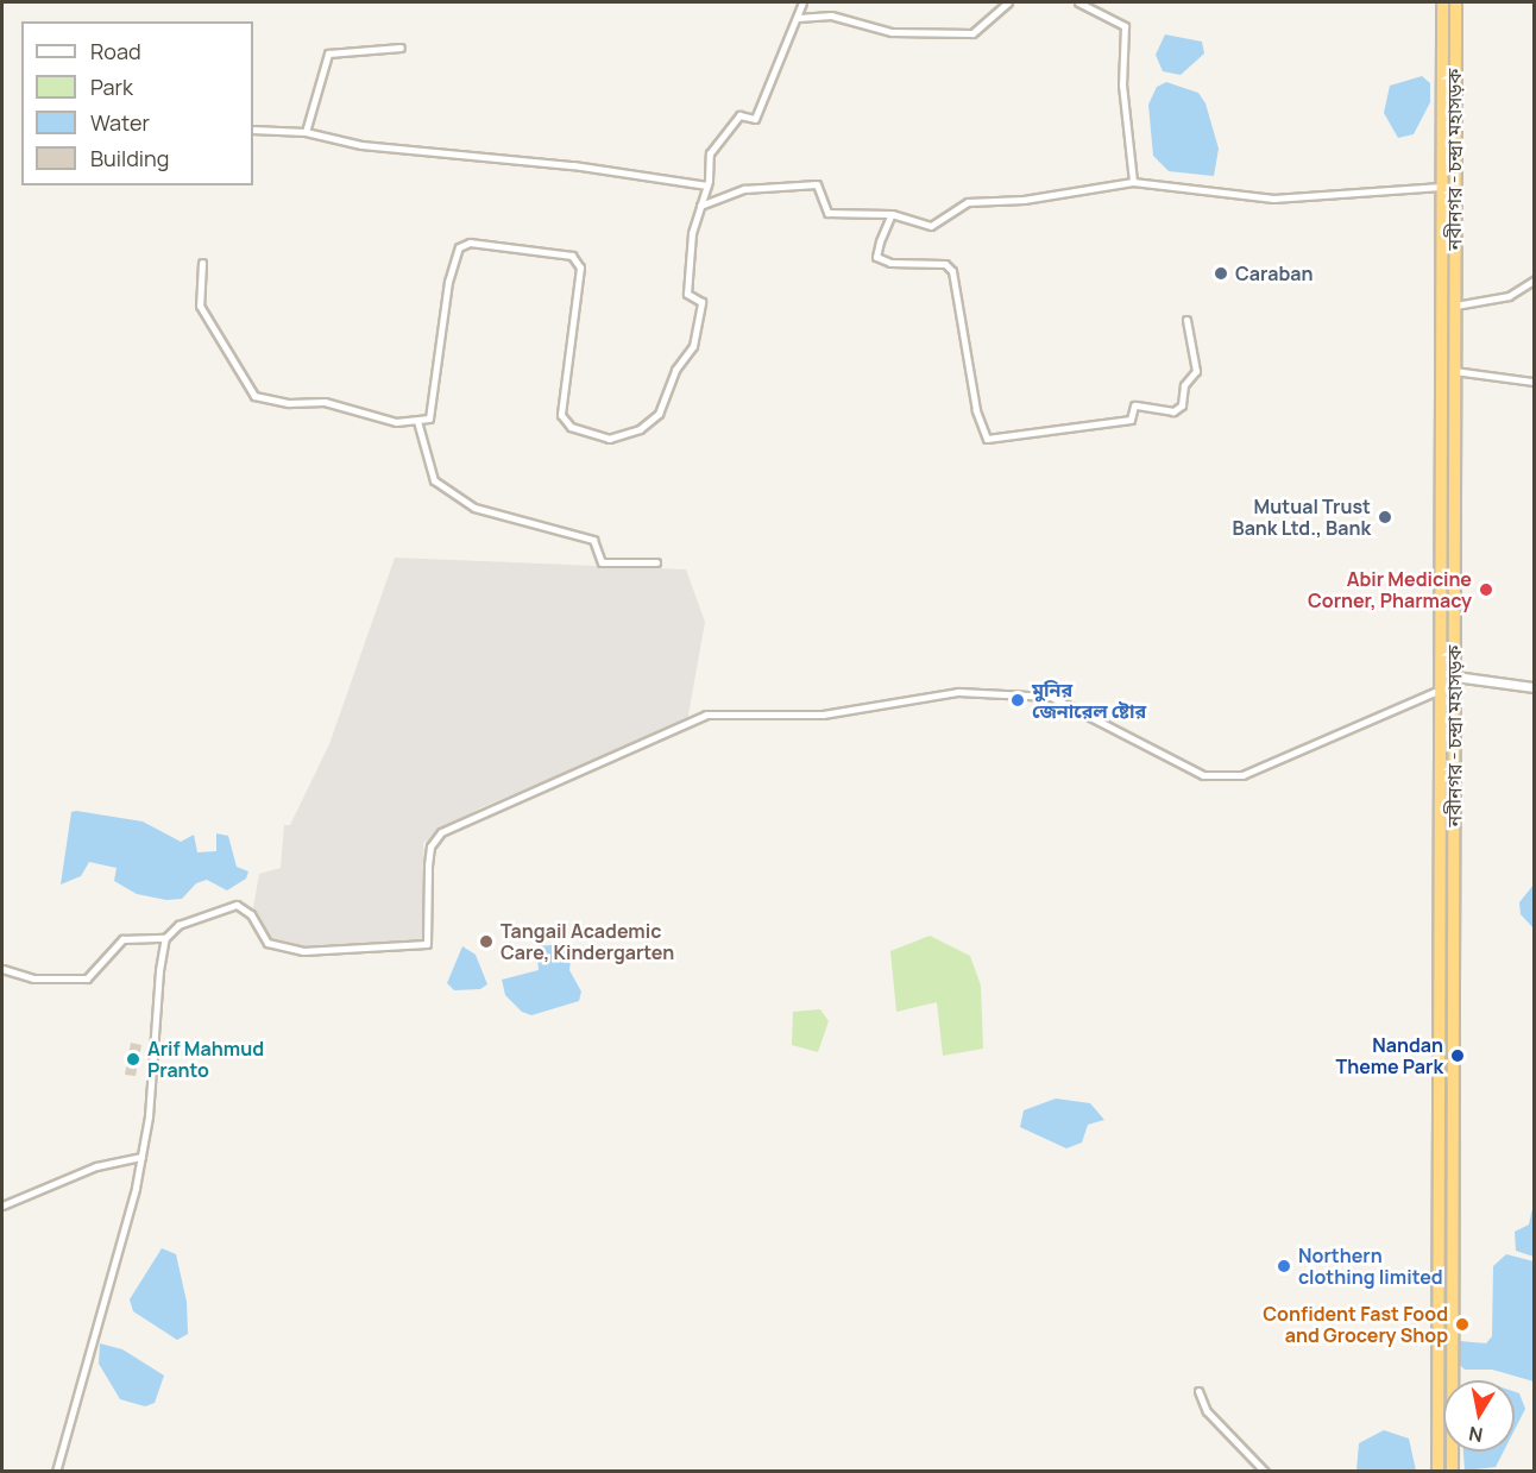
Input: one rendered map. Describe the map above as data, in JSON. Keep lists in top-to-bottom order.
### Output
{
  "streets": {
    "highway": ["নবীনগর - চন্দ্রা মহাসড়ক"]
  },
  "places": [
    "Caraban",
    "Mutual Trust Bank Ltd., Bank",
    "Abir Medicine Corner, Pharmacy",
    "মুনির জেনারেল ষ্টোর",
    "Tangail Academic Care, Kindergarten",
    "Nandan Theme Park",
    "Arif Mahmud Pranto",
    "Northern clothing limited",
    "Confident Fast Food and Grocery Shop"
  ],
  "legend": [
    "Road",
    "Park",
    "Water",
    "Building"
  ],
  "north": "bottom"
}
